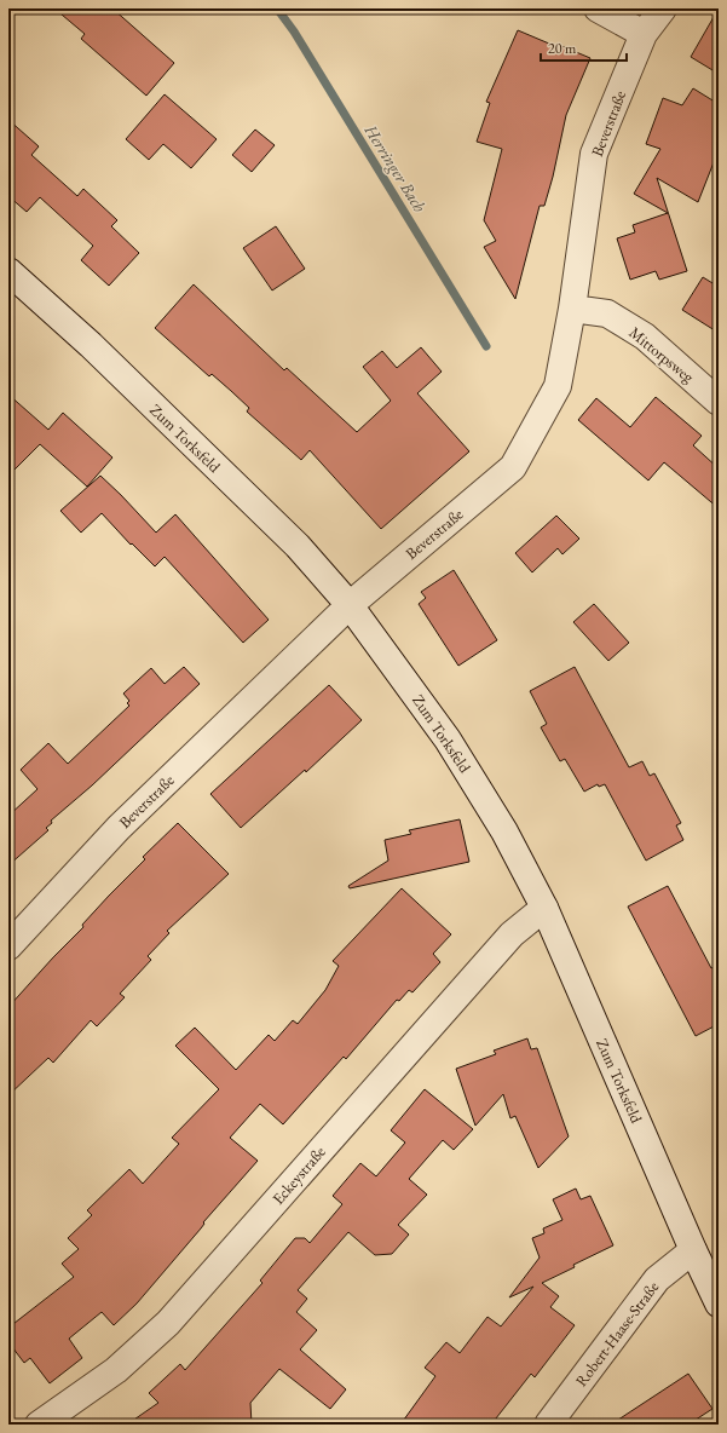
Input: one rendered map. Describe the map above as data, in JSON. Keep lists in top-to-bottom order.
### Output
{
  "streets": {
    "street": [
      "Beverstraße",
      "Mittorpsweg",
      "Zum Torksfeld",
      "Eckeystraße",
      "Robert-Haase-Straße"
    ]
  },
  "crossings": [
    ["Beverstraße", "Mittorpsweg"],
    ["Beverstraße", "Zum Torksfeld"],
    ["Zum Torksfeld", "Eckeystraße"],
    ["Zum Torksfeld", "Robert-Haase-Straße"]
  ],
  "water": ["Herringer Bach"],
  "scale_bar": "20 m"
}
